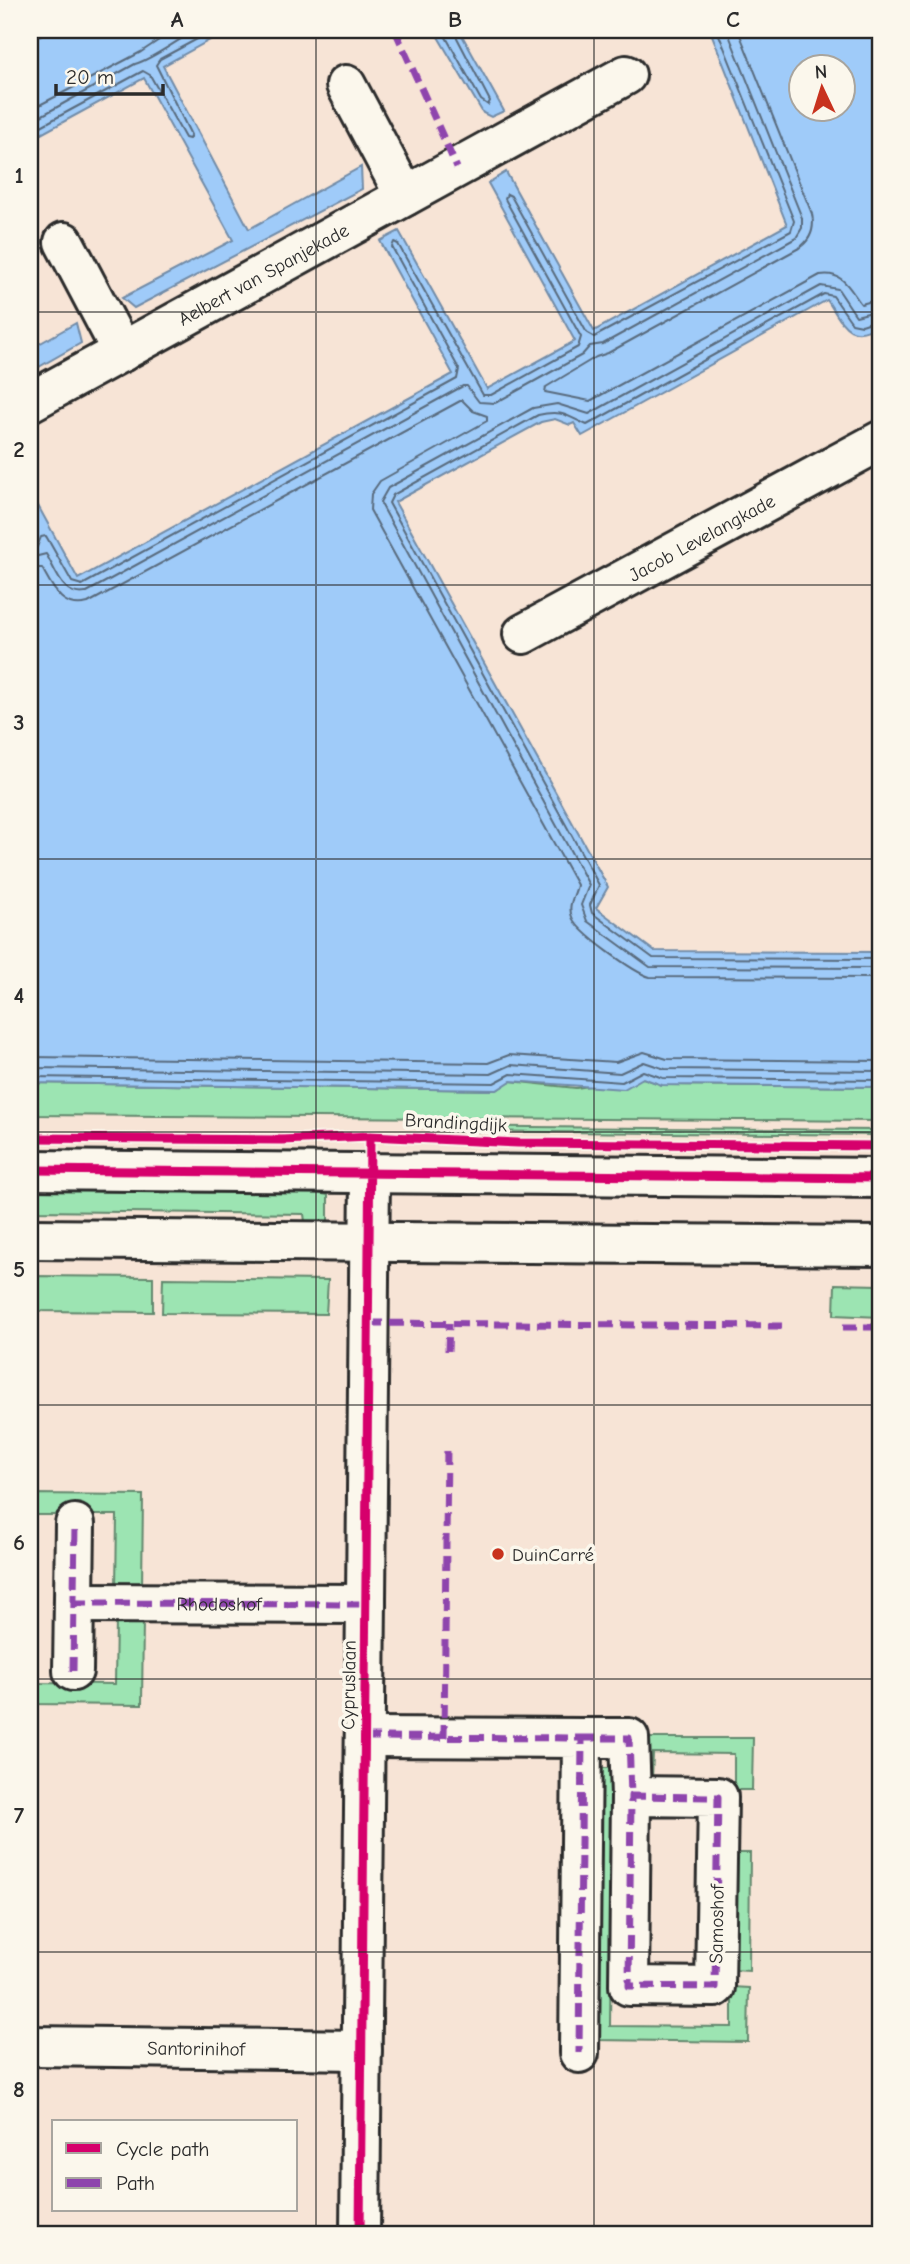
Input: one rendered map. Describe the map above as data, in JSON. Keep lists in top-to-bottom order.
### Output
{
  "streets": {
    "street": [
      "Aelbert van Spanjekade",
      "Jacob Levelangkade",
      "Rhodoshof",
      "Cypruslaan",
      "Samoshof",
      "Santorinihof"
    ],
    "cycle path": ["Brandingdijk"]
  },
  "crossings": [
    ["Rhodoshof", "Cypruslaan"],
    ["Cypruslaan", "Samoshof"],
    ["Cypruslaan", "Santorinihof"]
  ],
  "places": ["DuinCarré"],
  "legend": ["Cycle path", "Path"],
  "scale_bar": "20 m",
  "north": "top",
  "grid": {
    "columns": ["A", "B", "C"],
    "rows": [
      "1",
      "2",
      "3",
      "4",
      "5",
      "6",
      "7",
      "8"
    ]
  }
}
